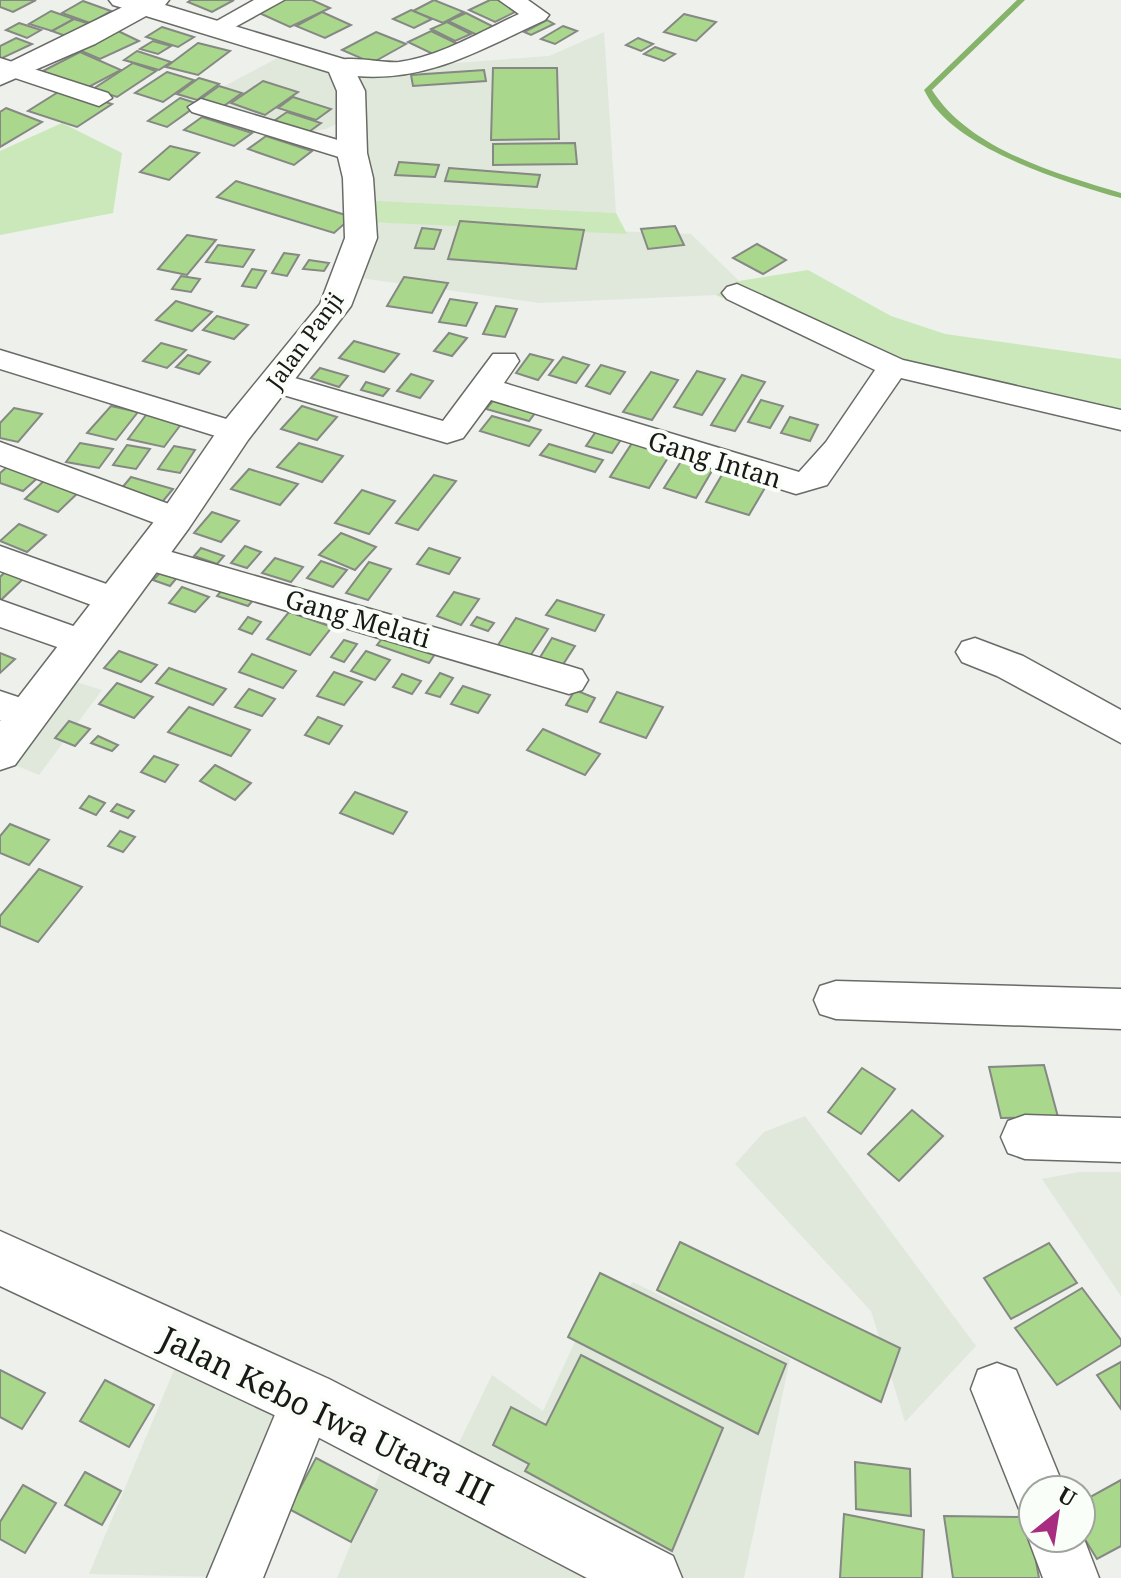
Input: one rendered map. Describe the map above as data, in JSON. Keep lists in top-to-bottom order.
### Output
{
  "streets": {
    "street": [
      "Jalan Panji",
      "Gang Intan",
      "Gang Melati",
      "Jalan Kebo Iwa Utara III"
    ]
  },
  "crossings": [
    ["Jalan Panji", "Gang Melati"]
  ],
  "north": "top right"
}
